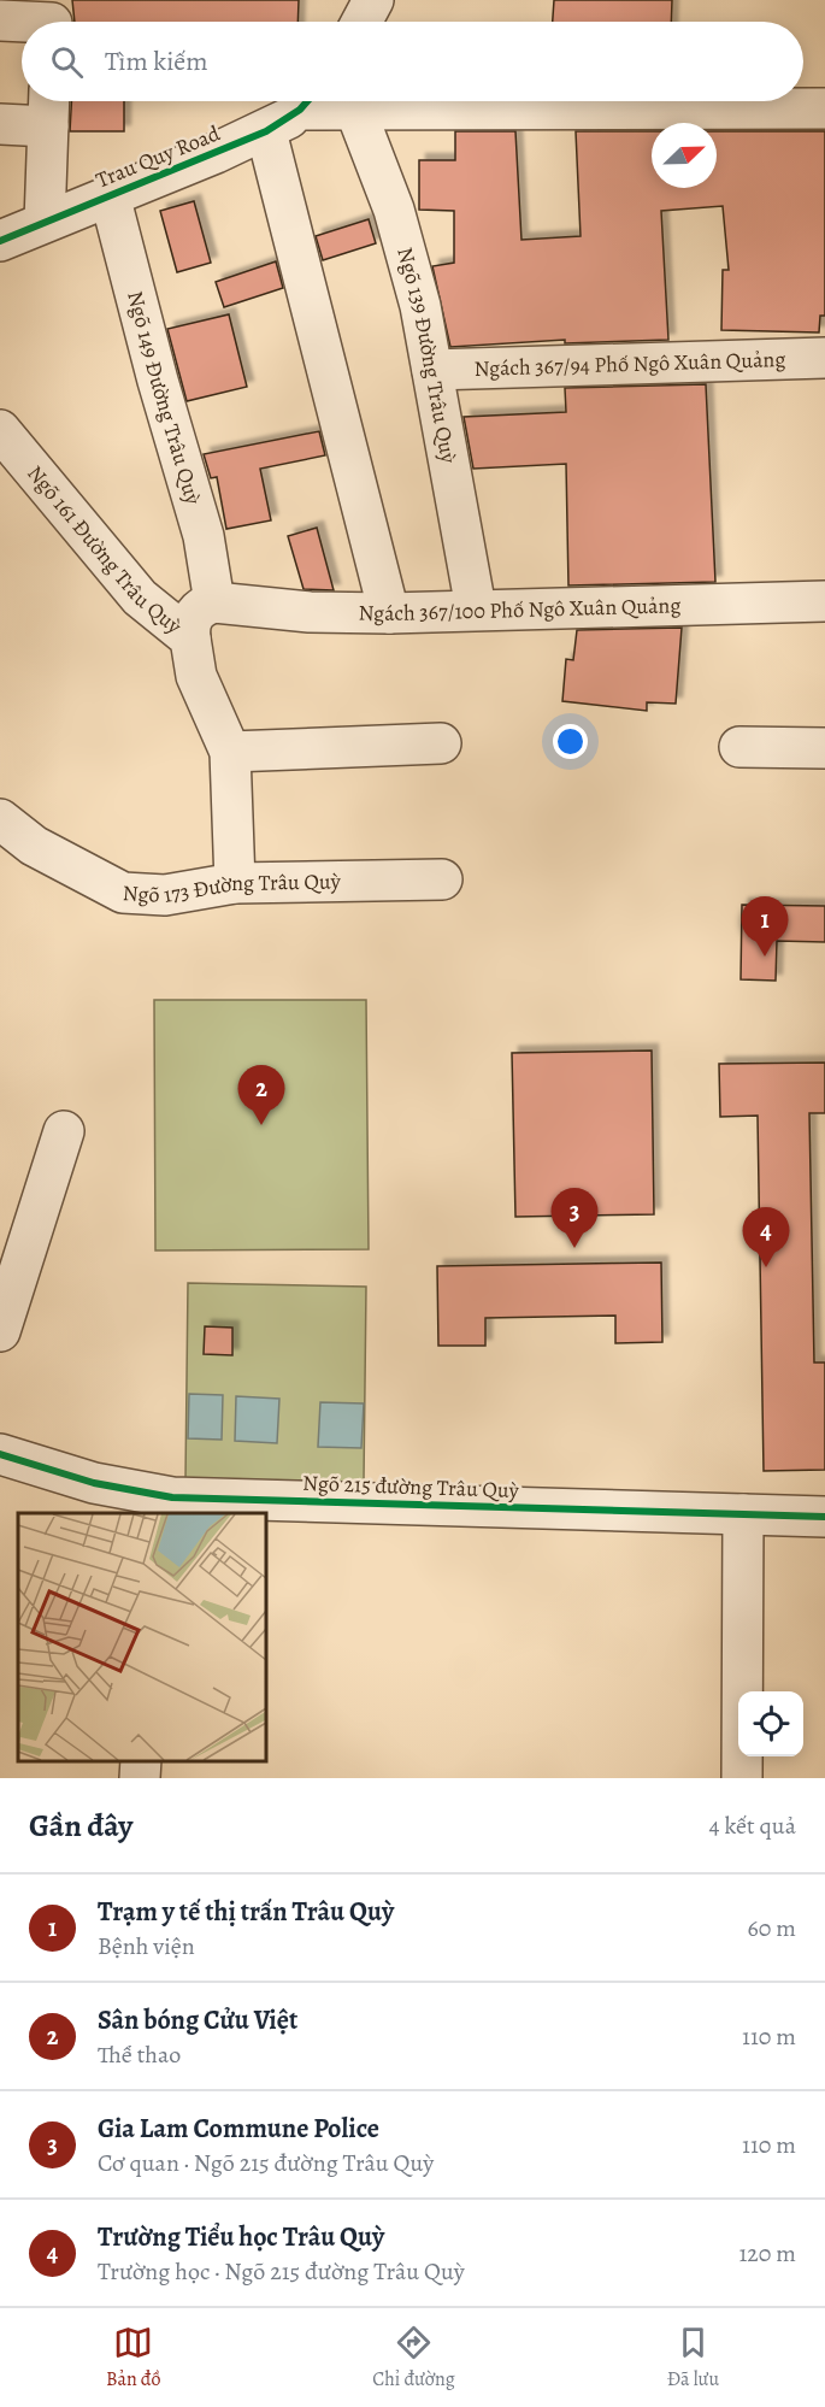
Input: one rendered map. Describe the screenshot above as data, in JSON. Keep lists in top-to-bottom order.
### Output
{
  "streets": {
    "street": [
      "Trau Quy Road",
      "Ngõ 139 Đường Trâu Quỳ",
      "Ngách 367/94 Phố Ngô Xuân Quảng",
      "Ngõ 149 Đường Trâu Quỳ",
      "Ngõ 161 Đường Trâu Quỳ",
      "Ngách 367/100 Phố Ngô Xuân Quảng",
      "Ngõ 173 Đường Trâu Quỳ",
      "Ngõ 215 đường Trâu Quỳ"
    ]
  },
  "crossings": [
    ["Trau Quy Road", "Ngõ 149 Đường Trâu Quỳ"],
    ["Ngõ 139 Đường Trâu Quỳ", "Ngách 367/94 Phố Ngô Xuân Quảng"],
    ["Ngõ 139 Đường Trâu Quỳ", "Ngách 367/100 Phố Ngô Xuân Quảng"],
    ["Ngõ 149 Đường Trâu Quỳ", "Ngách 367/100 Phố Ngô Xuân Quảng"],
    ["Ngõ 161 Đường Trâu Quỳ", "Ngõ 173 Đường Trâu Quỳ"]
  ],
  "north": "top right",
  "page": {
    "search": "Tìm kiếm",
    "pins": [
      "1",
      "2",
      "3",
      "4"
    ],
    "heading": ["Gần đây", "4 kết quả"],
    "list": [
      {
        "mark": "1",
        "name": "Trạm y tế thị trấn Trâu Quỳ",
        "note": "Bệnh viện",
        "value": "60 m"
      },
      {
        "mark": "2",
        "name": "Sân bóng Cửu Việt",
        "note": "Thể thao",
        "value": "110 m"
      },
      {
        "mark": "3",
        "name": "Gia Lam Commune Police",
        "note": "Cơ quan · Ngõ 215 đường Trâu Quỳ",
        "value": "110 m"
      },
      {
        "mark": "4",
        "name": "Trường Tiểu học Trâu Quỳ",
        "note": "Trường học · Ngõ 215 đường Trâu Quỳ",
        "value": "120 m"
      }
    ],
    "nav": ["Bản đồ", "Chỉ đường", "Đã lưu"]
  }
}
